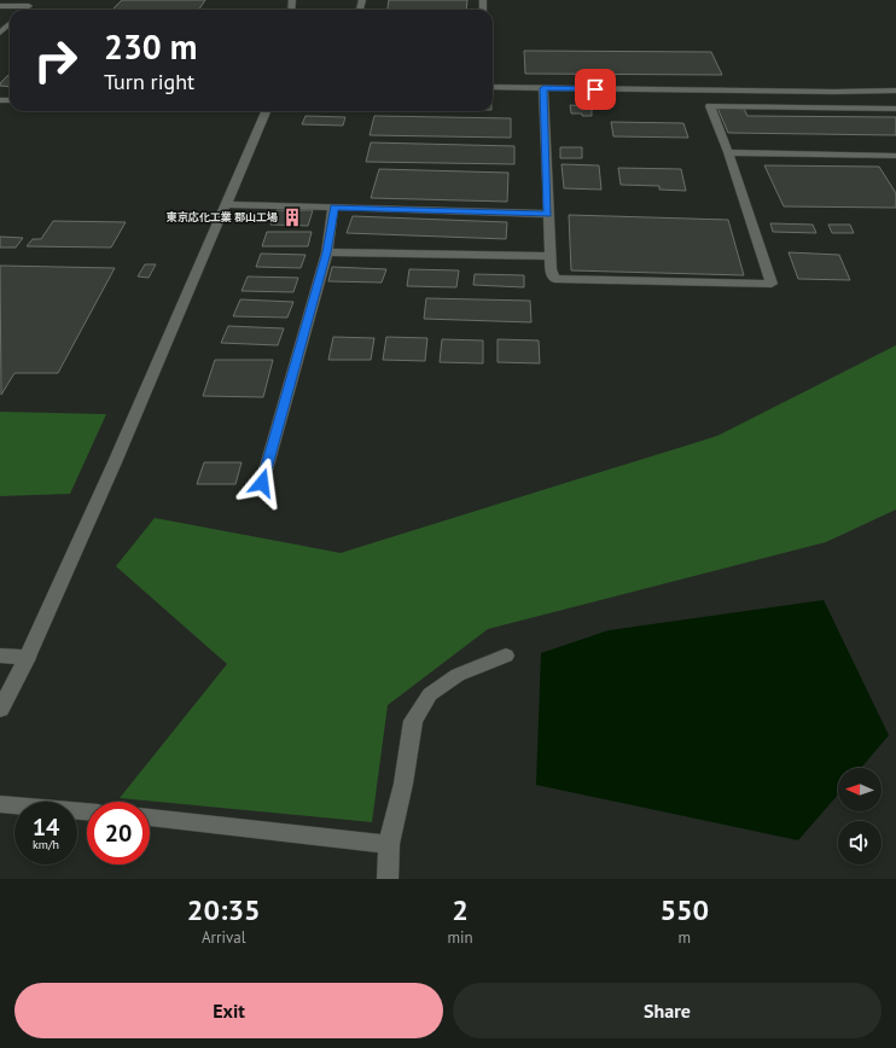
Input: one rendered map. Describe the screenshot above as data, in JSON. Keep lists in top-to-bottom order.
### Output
{
  "places": {
    "building": ["東京応化工業 郡山工場"]
  },
  "north": "left",
  "page": {
    "turn": ["230 m", "Turn right"],
    "speed": "14 km/h",
    "limit": "20",
    "eta": [
      "20:35",
      "Arrival",
      "2",
      "min",
      "550",
      "m"
    ],
    "buttons": ["Exit", "Share"]
  }
}
